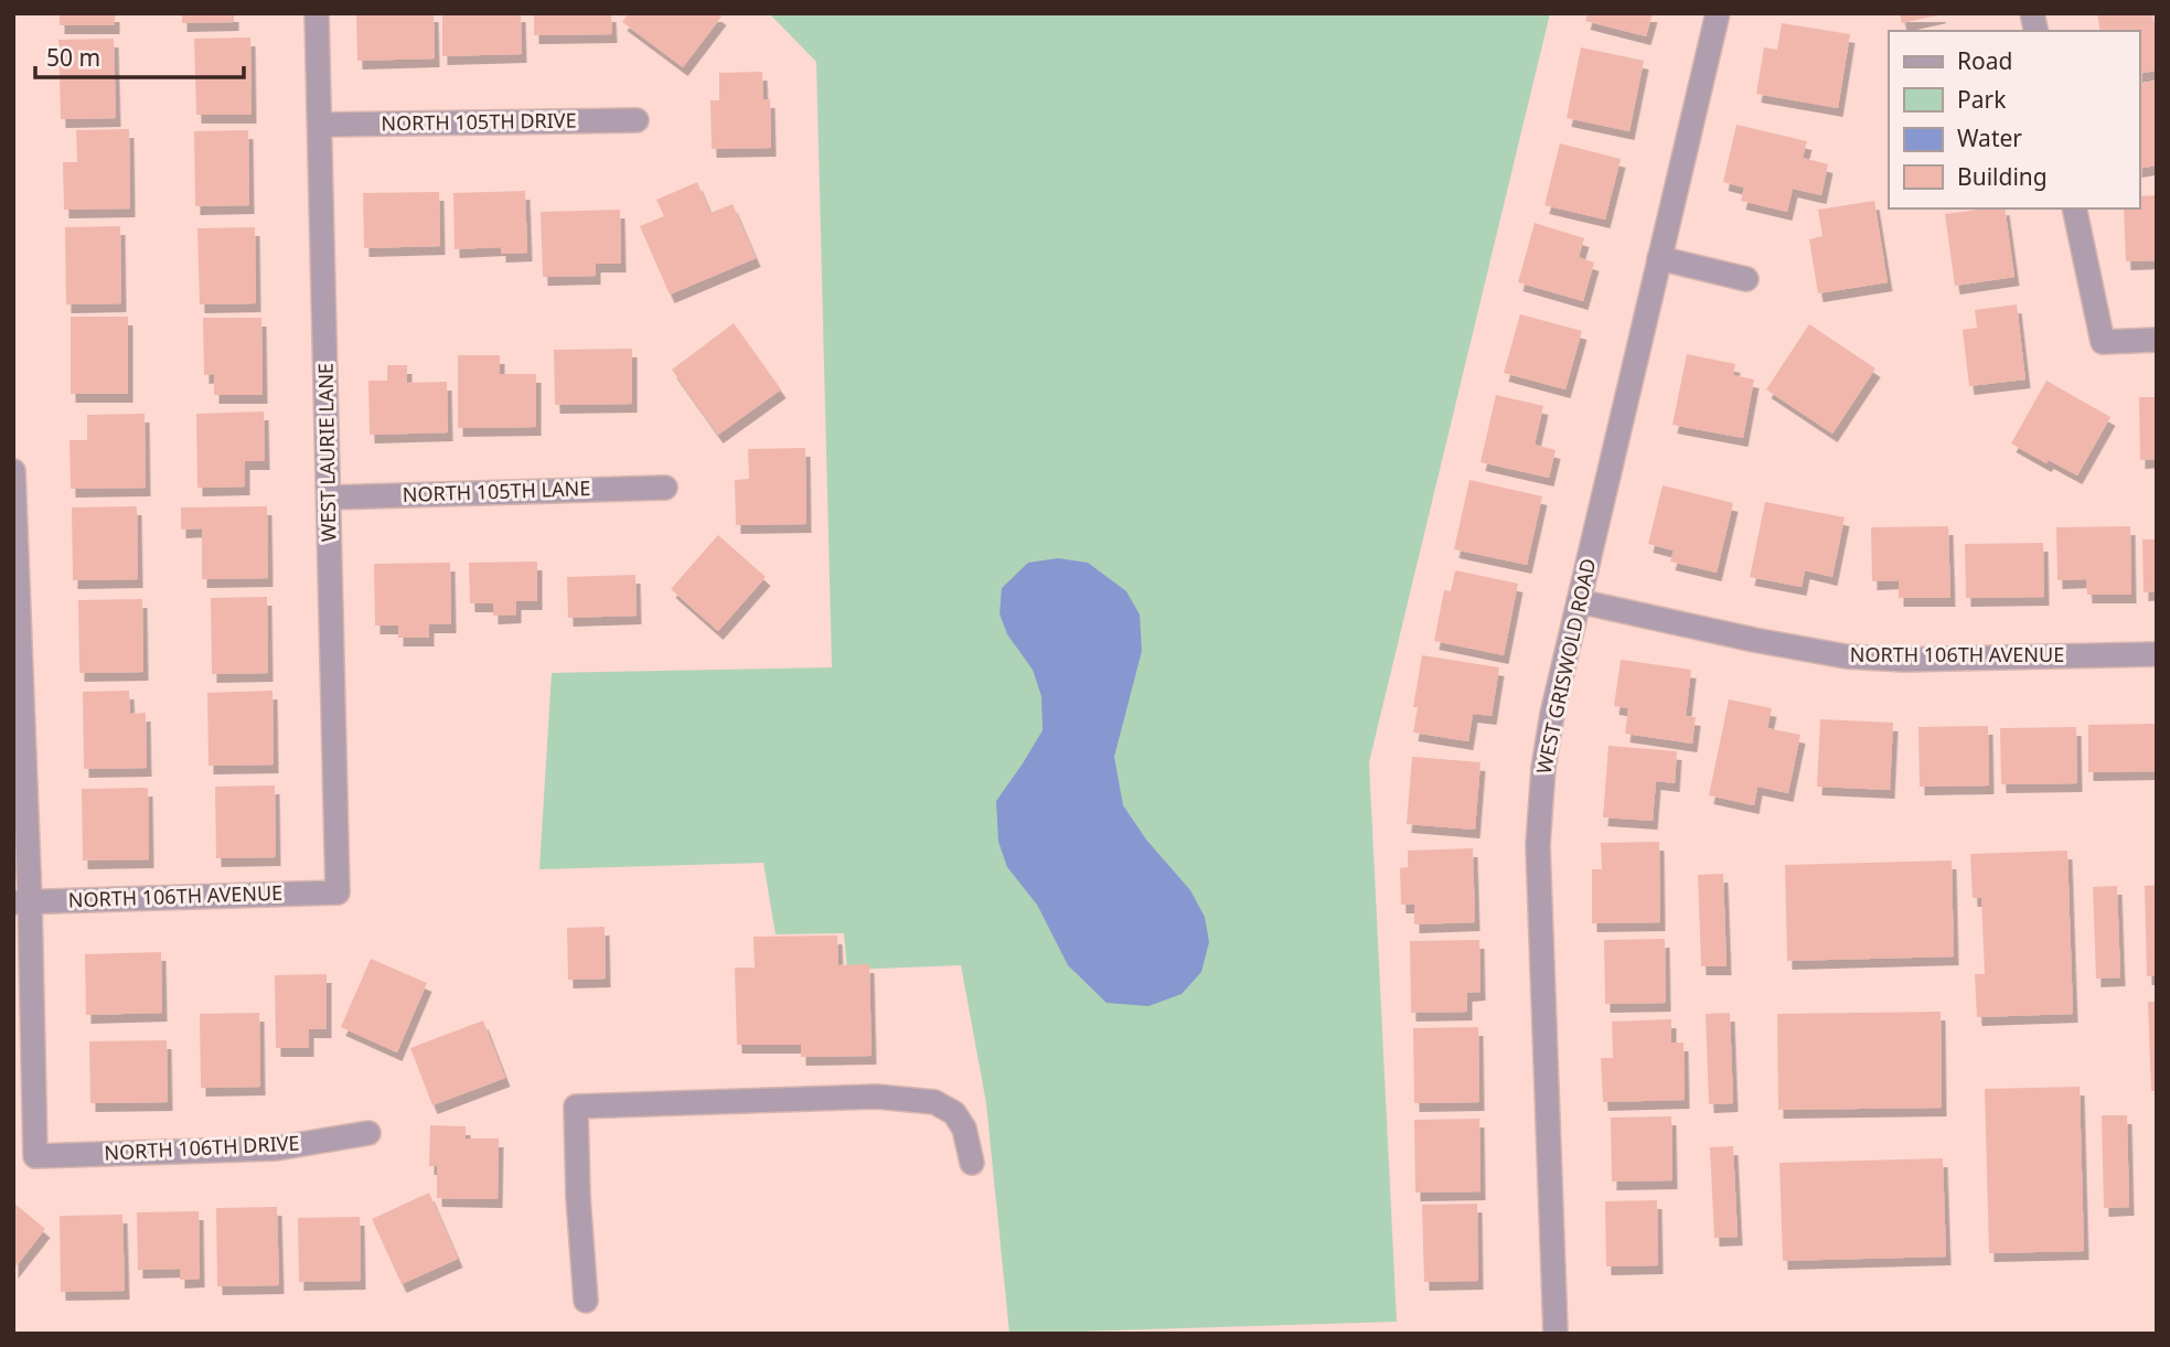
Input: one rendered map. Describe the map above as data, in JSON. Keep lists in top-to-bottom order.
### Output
{
  "streets": {
    "street": [
      "NORTH 105TH DRIVE",
      "WEST LAURIE LANE",
      "NORTH 105TH LANE",
      "NORTH 106TH AVENUE",
      "WEST GRISWOLD ROAD",
      "NORTH 106TH DRIVE"
    ]
  },
  "crossings": [
    ["NORTH 105TH DRIVE", "WEST LAURIE LANE"],
    ["WEST LAURIE LANE", "NORTH 105TH LANE"],
    ["WEST LAURIE LANE", "NORTH 106TH AVENUE"],
    ["NORTH 106TH AVENUE", "WEST GRISWOLD ROAD"],
    ["NORTH 106TH AVENUE", "NORTH 106TH DRIVE"]
  ],
  "legend": [
    "Road",
    "Park",
    "Water",
    "Building"
  ],
  "scale_bar": "50 m"
}
